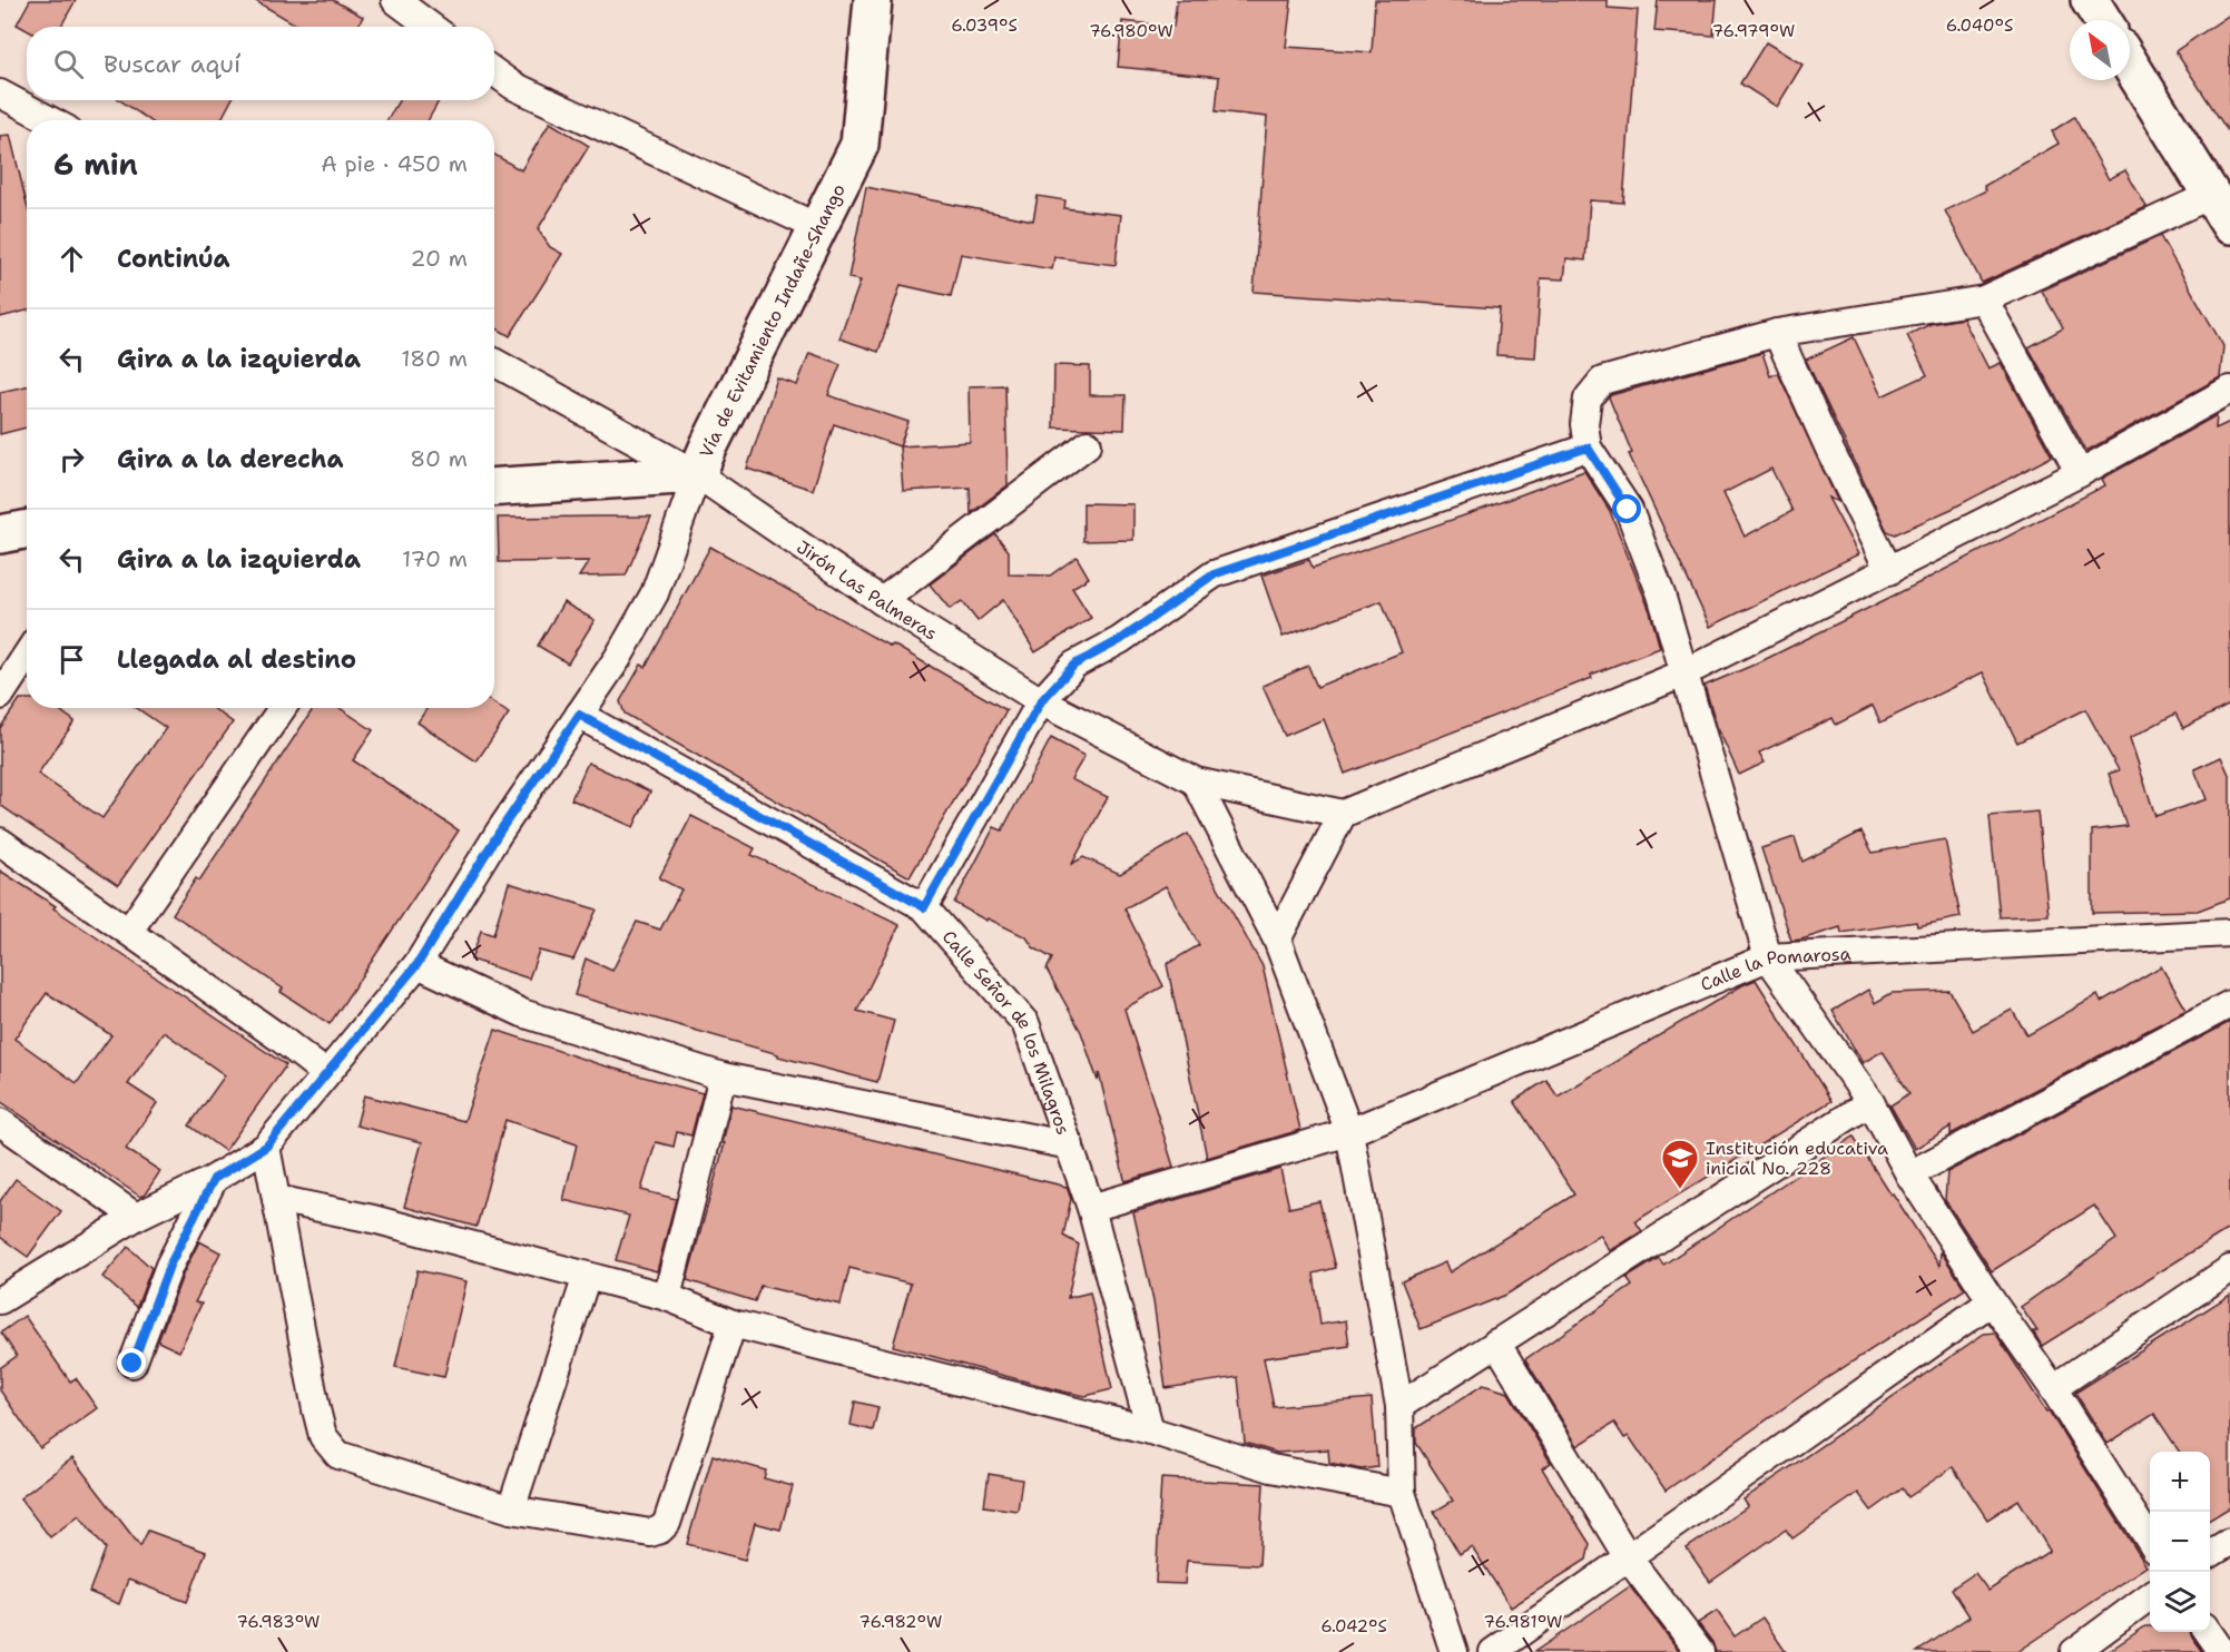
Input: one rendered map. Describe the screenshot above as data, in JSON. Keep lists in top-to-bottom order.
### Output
{
  "streets": {
    "main road": ["Vía de Evitamiento Indañe-Shango"],
    "street": ["Jirón Las Palmeras", "Calle la Pomarosa", "Calle Señor de los Milagros"]
  },
  "crossings": [
    ["Vía de Evitamiento Indañe-Shango", "Jirón Las Palmeras"],
    ["Calle la Pomarosa", "Calle Señor de los Milagros"]
  ],
  "places": {
    "school or university": ["Institución educativa inicial No. 228"]
  },
  "north": "top left",
  "page": {
    "search": "Buscar aquí",
    "heading": ["6 min", "A pie · 450 m"],
    "list": [
      ["Continúa", "20 m"],
      ["Gira a la izquierda", "180 m"],
      ["Gira a la derecha", "80 m"],
      ["Gira a la izquierda", "170 m"],
      "Llegada al destino"
    ],
    "map_buttons": ["+", "−"]
  },
  "coordinates": [
    "6.039°S",
    "6.040°S",
    "76.980°W",
    "76.979°W",
    "76.983°W",
    "76.982°W",
    "76.981°W",
    "6.042°S"
  ]
}
